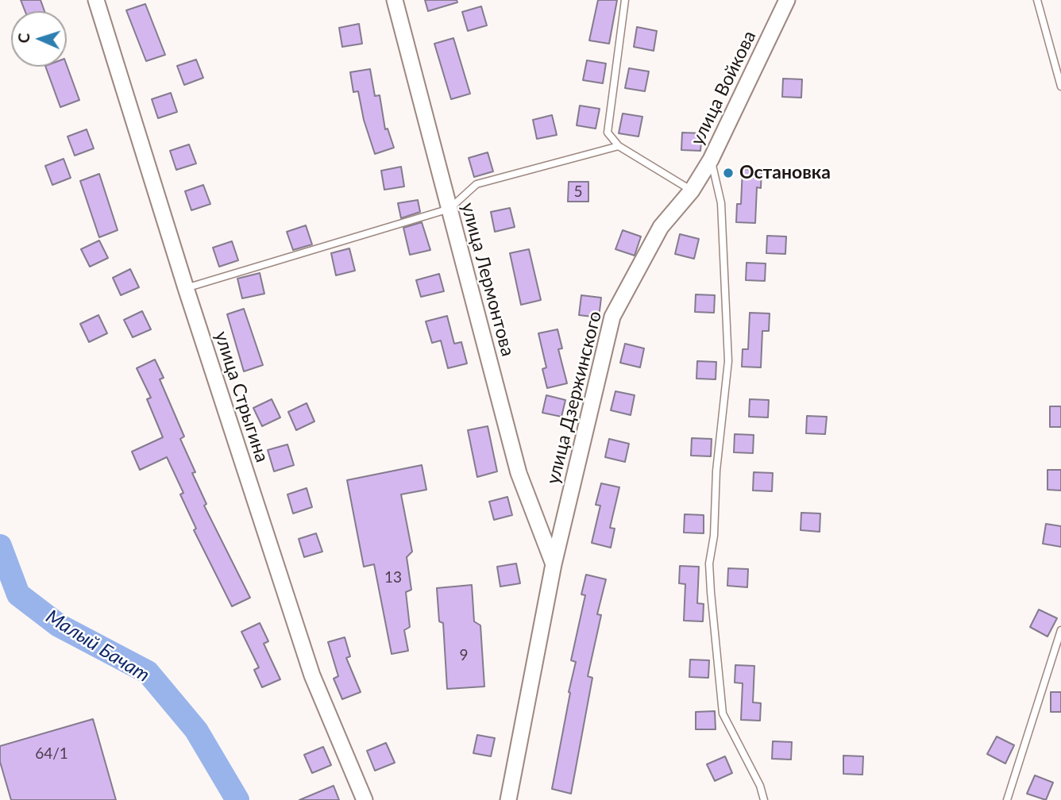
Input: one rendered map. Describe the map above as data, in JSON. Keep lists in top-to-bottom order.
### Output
{
  "streets": {
    "street": [
      "улица Войкова",
      "улица Лермонтова",
      "улица Стрыгина",
      "улица Дзержинского"
    ]
  },
  "crossings": [
    ["улица Войкова", "улица Дзержинского"],
    ["улица Лермонтова", "улица Дзержинского"]
  ],
  "water": ["Малый Бачат"],
  "places": ["Остановка"],
  "house_numbers": [
    "5",
    "13",
    "9",
    "64/1"
  ],
  "north": "left"
}
